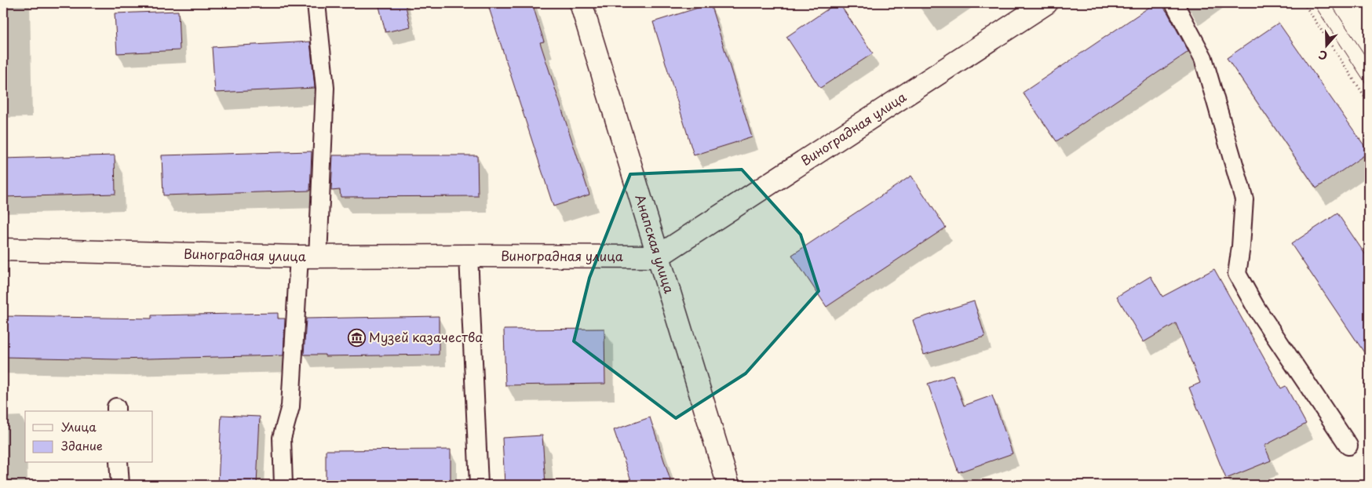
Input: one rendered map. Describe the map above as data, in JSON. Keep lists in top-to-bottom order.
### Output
{
  "streets": {
    "street": ["Виноградная улица", "Анапская улица"]
  },
  "crossings": [
    ["Виноградная улица", "Анапская улица"]
  ],
  "places": {
    "museum": ["Музей казачества"]
  },
  "legend": ["Улица", "Здание"],
  "north": "bottom"
}
